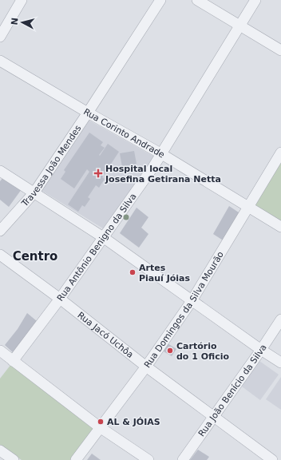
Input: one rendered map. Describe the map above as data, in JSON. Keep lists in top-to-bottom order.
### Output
{
  "streets": {
    "street": [
      "Rua Corinto Andrade",
      "Travessa João Mendes",
      "Rua Antônio Benigno da Silva",
      "Rua Domingos da Silva Mourão",
      "Rua Jacó Uchôa",
      "Rua João Benício da Silva"
    ]
  },
  "crossings": [
    ["Rua Corinto Andrade", "Travessa João Mendes"],
    ["Rua Corinto Andrade", "Rua Antônio Benigno da Silva"],
    ["Rua Corinto Andrade", "Rua Domingos da Silva Mourão"],
    ["Rua Antônio Benigno da Silva", "Rua Jacó Uchôa"],
    ["Rua Domingos da Silva Mourão", "Rua Jacó Uchôa"],
    ["Rua Jacó Uchôa", "Rua João Benício da Silva"]
  ],
  "districts": ["Centro"],
  "places": {
    "health": ["Hospital local Josefina Getirana Netta"],
    "other": ["Artes Piauí Jóias", "Cartório do 1 Oficio", "AL & JÓIAS"]
  },
  "north": "left"
}
